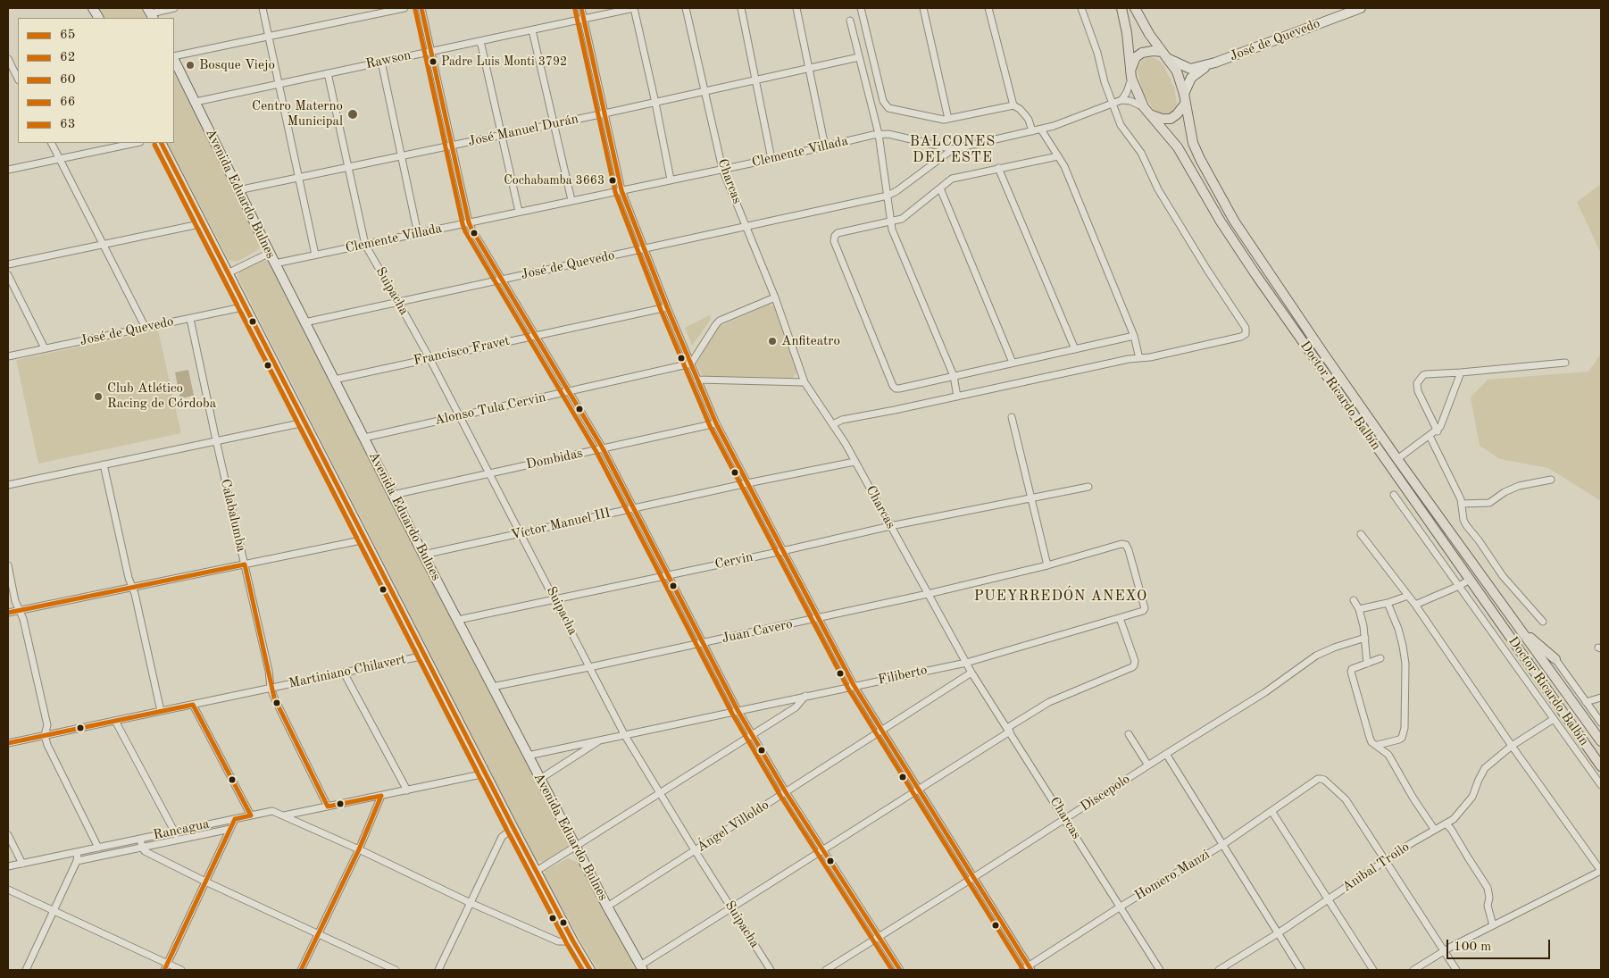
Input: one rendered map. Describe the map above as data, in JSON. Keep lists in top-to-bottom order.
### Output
{
  "streets": {
    "main road": ["José de Quevedo", "Avenida Eduardo Bulnes", "Doctor Ricardo Balbín"],
    "street": [
      "Rawson",
      "José Manuel Durán",
      "Clemente Villada",
      "Charcas",
      "Suipacha",
      "Francisco Fravet",
      "Alonso Tula Cervin",
      "Dombidas",
      "Calabalumba",
      "Víctor Manuel III",
      "Cervin",
      "Juan Cavero",
      "Martiniano Chilavert",
      "Filiberto",
      "Discepolo",
      "Ángel Villoldo",
      "Rancagua",
      "Anibal Troilo",
      "Homero Manzi"
    ]
  },
  "crossings": [
    ["José de Quevedo", "Charcas"],
    ["José de Quevedo", "Avenida Eduardo Bulnes"],
    ["José de Quevedo", "Suipacha"],
    ["José de Quevedo", "Calabalumba"],
    ["Rawson", "Avenida Eduardo Bulnes"],
    ["Rawson", "Suipacha"],
    ["José Manuel Durán", "Charcas"],
    ["José Manuel Durán", "Avenida Eduardo Bulnes"],
    ["José Manuel Durán", "Suipacha"],
    ["Clemente Villada", "Charcas"],
    ["Clemente Villada", "Avenida Eduardo Bulnes"],
    ["Clemente Villada", "Suipacha"],
    ["Charcas", "Víctor Manuel III"],
    ["Charcas", "Cervin"],
    ["Charcas", "Juan Cavero"],
    ["Charcas", "Filiberto"],
    ["Charcas", "Discepolo"],
    ["Charcas", "Ángel Villoldo"],
    ["Charcas", "Homero Manzi"],
    ["Avenida Eduardo Bulnes", "Francisco Fravet"],
    ["Avenida Eduardo Bulnes", "Alonso Tula Cervin"],
    ["Avenida Eduardo Bulnes", "Dombidas"],
    ["Avenida Eduardo Bulnes", "Víctor Manuel III"],
    ["Avenida Eduardo Bulnes", "Cervin"],
    ["Avenida Eduardo Bulnes", "Juan Cavero"],
    ["Avenida Eduardo Bulnes", "Filiberto"],
    ["Avenida Eduardo Bulnes", "Ángel Villoldo"],
    ["Suipacha", "Francisco Fravet"],
    ["Suipacha", "Alonso Tula Cervin"],
    ["Suipacha", "Dombidas"],
    ["Suipacha", "Víctor Manuel III"],
    ["Suipacha", "Cervin"],
    ["Suipacha", "Juan Cavero"],
    ["Suipacha", "Filiberto"],
    ["Suipacha", "Ángel Villoldo"],
    ["Calabalumba", "Martiniano Chilavert"],
    ["Calabalumba", "Rancagua"],
    ["Juan Cavero", "Filiberto"],
    ["Anibal Troilo", "Homero Manzi"]
  ],
  "districts": ["BALCONES DEL ESTE", "PUEYRREDÓN ANEXO"],
  "places": [
    "Padre Luis Monti 3792",
    "Bosque Viejo",
    "Centro Materno Municipal",
    "Cochabamba 3663",
    "Anfiteatro",
    "Club Atlético Racing de Córdoba"
  ],
  "lines": [
    "transit line 65",
    "transit line 62",
    "transit line 60",
    "transit line 66",
    "transit line 63"
  ],
  "legend": [
    "65",
    "62",
    "60",
    "66",
    "63"
  ],
  "scale_bar": "100 m"
}
